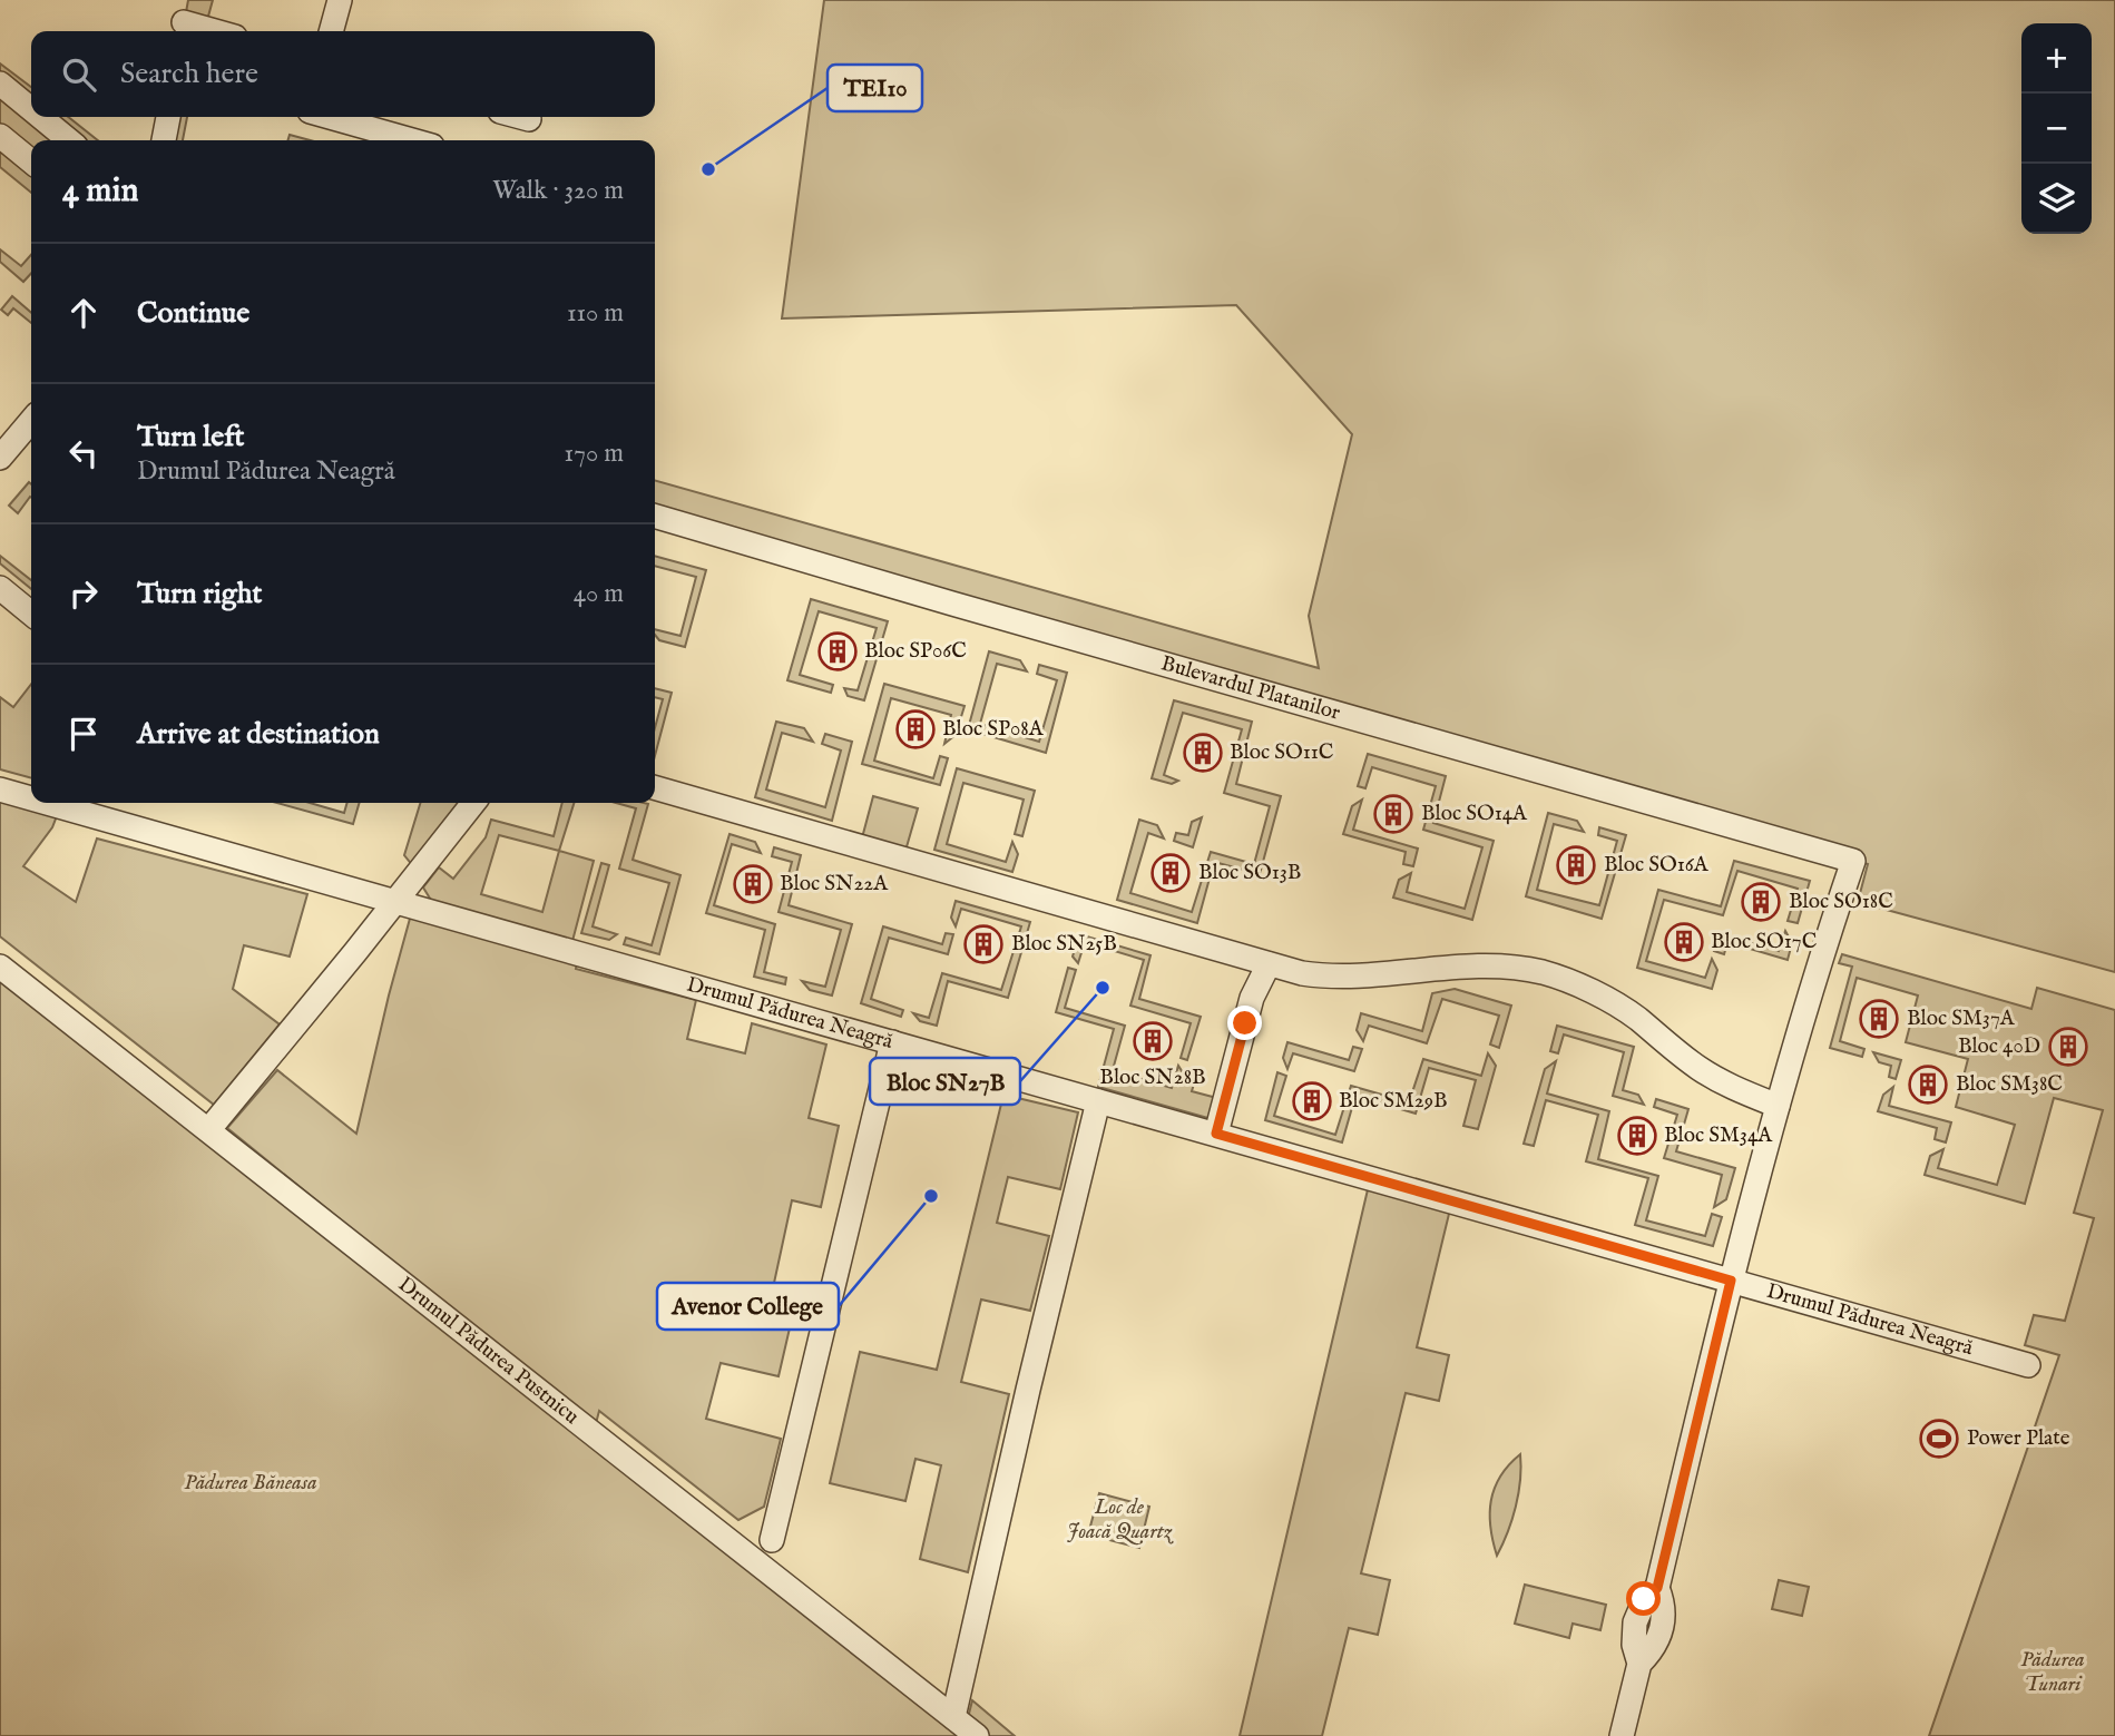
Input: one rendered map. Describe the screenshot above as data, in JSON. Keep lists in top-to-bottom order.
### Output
{
  "streets": {
    "street": ["Bulevardul Platanilor", "Drumul Pădurea Neagră", "Drumul Pădurea Pustnicu"]
  },
  "parks": ["Pădurea Băneasa", "Loc de Joacă Quartz", "Pădurea Tunari"],
  "places": {
    "other": ["TEI10", "Bloc SN27B", "Avenor College"],
    "building": [
      "Bloc SP06C",
      "Bloc SP08A",
      "Bloc SO11C",
      "Bloc SO14A",
      "Bloc SO16A",
      "Bloc SO13B",
      "Bloc SN22A",
      "Bloc SO18C",
      "Bloc SO17C",
      "Bloc SN25B",
      "Bloc SM37A",
      "Bloc SN28B",
      "Bloc 40D",
      "Bloc SM38C",
      "Bloc SM29B",
      "Bloc SM34A"
    ],
    "sports": ["Power Plate"]
  },
  "page": {
    "map_buttons": ["+", "−"],
    "search": "Search here",
    "heading": ["4 min", "Walk · 320 m"],
    "list": [
      ["Continue", "110 m"],
      ["Turn left", "Drumul Pădurea Neagră", "170 m"],
      ["Turn right", "40 m"],
      "Arrive at destination"
    ]
  }
}
